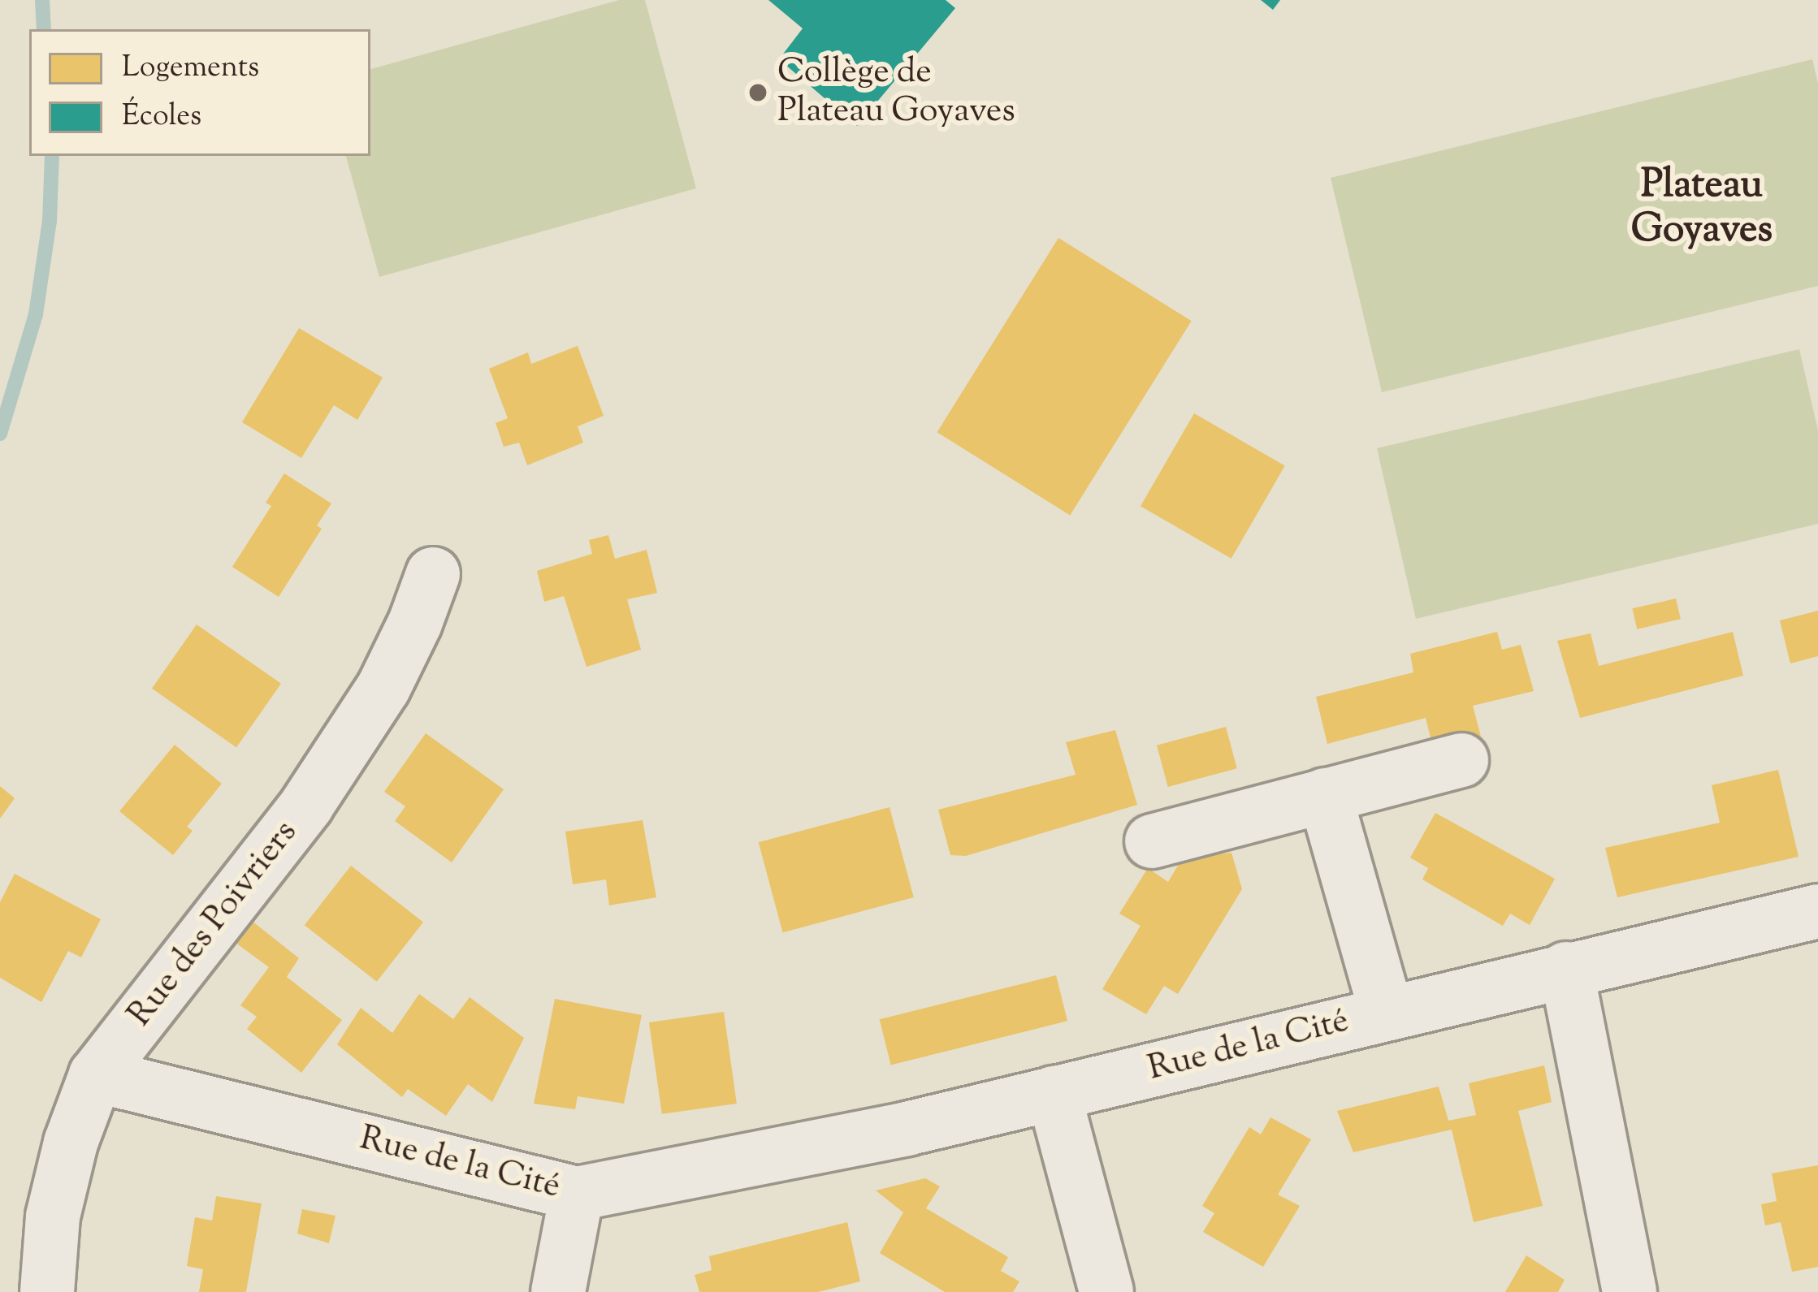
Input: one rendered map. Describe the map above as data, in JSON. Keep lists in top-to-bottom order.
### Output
{
  "streets": {
    "street": ["Rue des Poivriers", "Rue de la Cité"]
  },
  "crossings": [
    ["Rue des Poivriers", "Rue de la Cité"]
  ],
  "districts": ["Plateau Goyaves"],
  "places": ["Collège de Plateau Goyaves"],
  "legend": ["Logements", "Écoles"]
}
